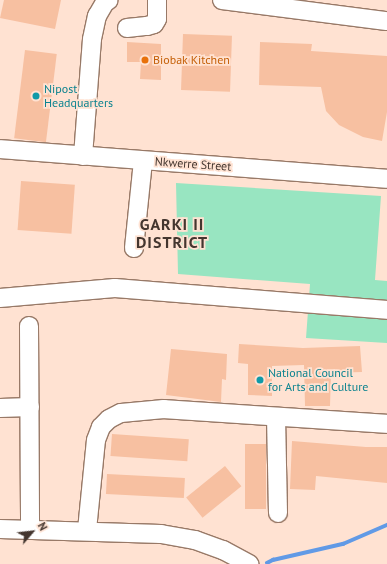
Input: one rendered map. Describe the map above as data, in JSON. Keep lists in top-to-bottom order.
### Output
{
  "streets": {
    "street": ["Nkwerre Street"]
  },
  "districts": ["GARKI II DISTRICT"],
  "places": ["Biobak Kitchen", "Nipost Headquarters", "National Council for Arts and Culture"],
  "north": "top right"
}
